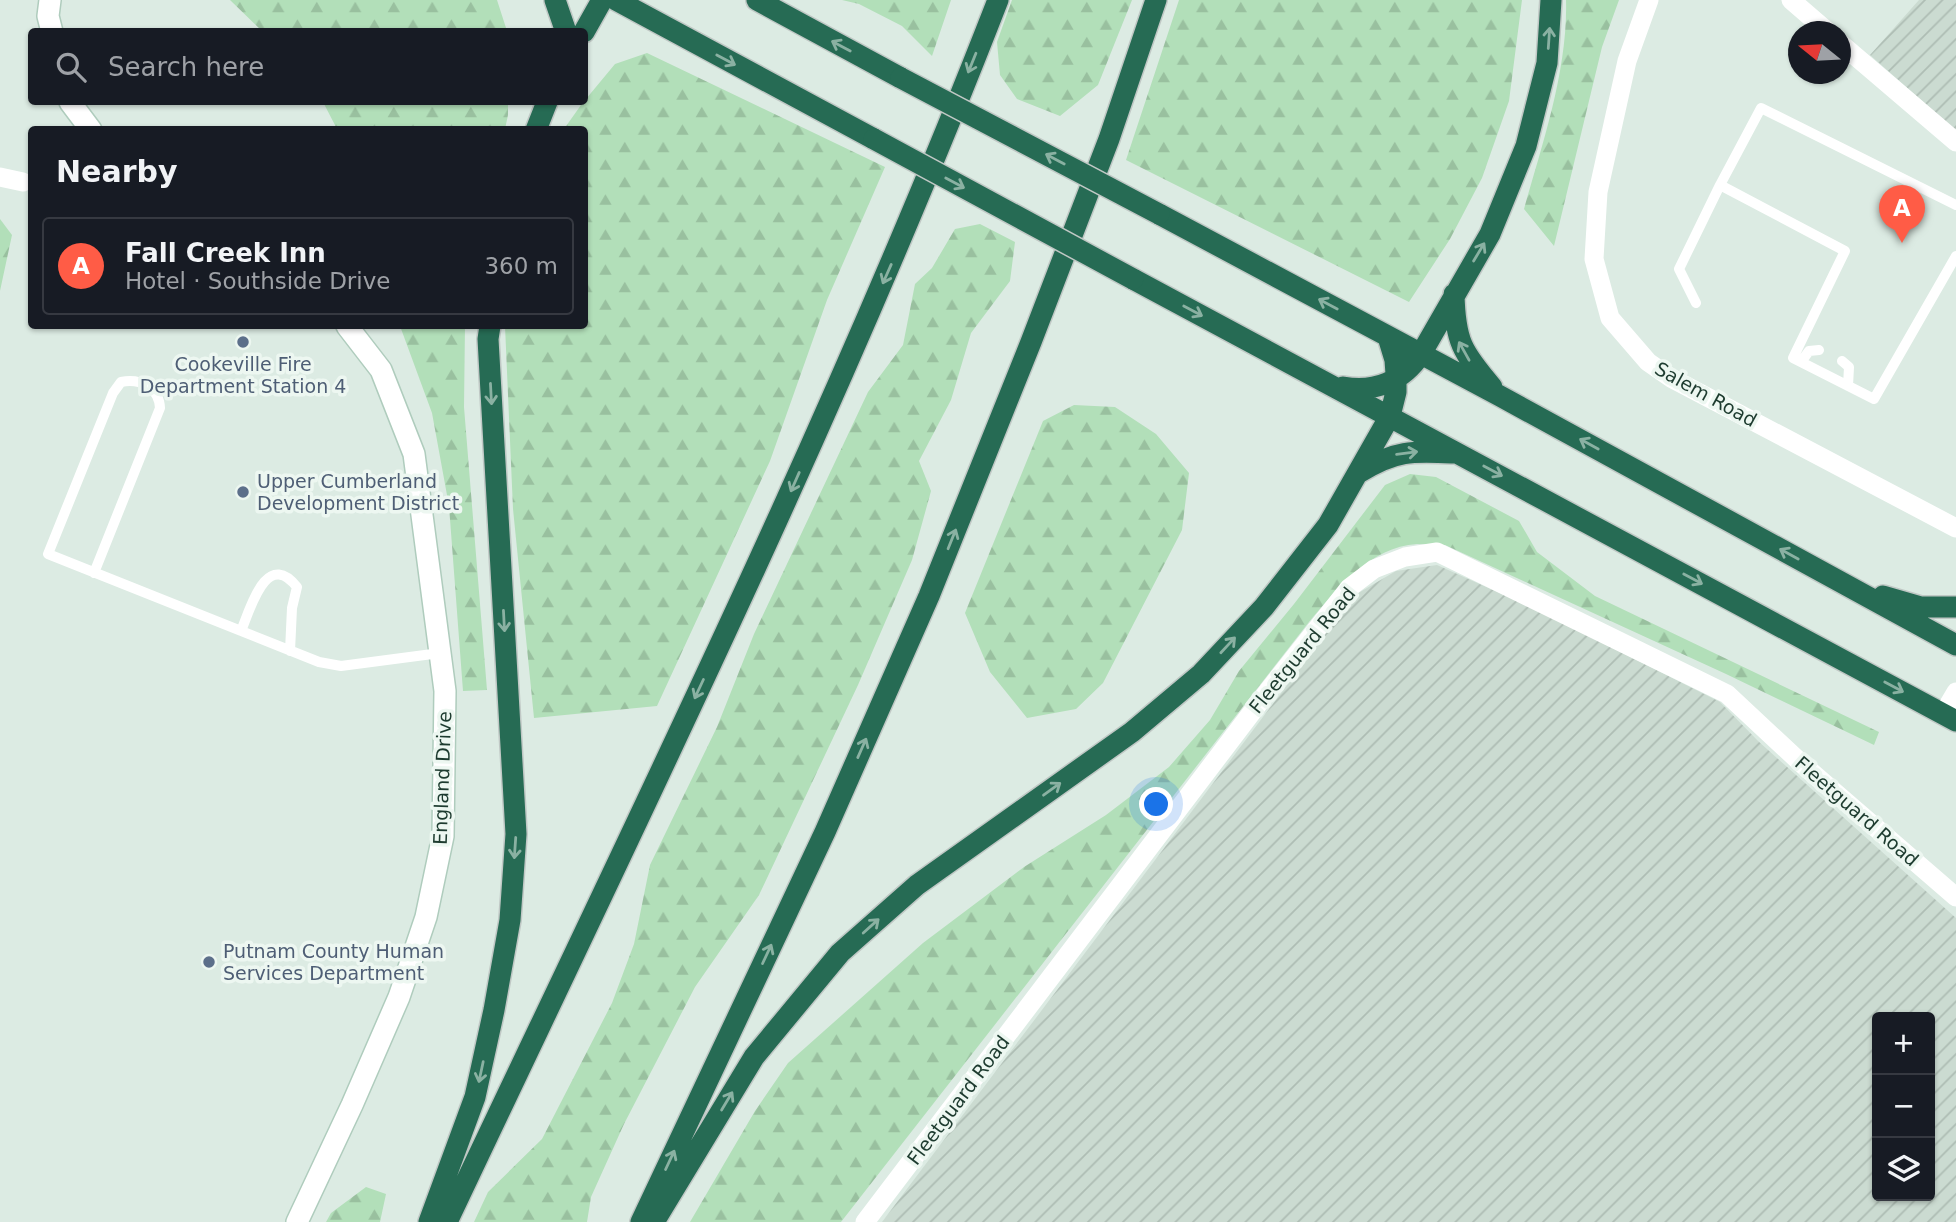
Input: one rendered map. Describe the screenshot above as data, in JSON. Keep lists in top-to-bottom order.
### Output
{
  "streets": {
    "street": ["Salem Road", "Fleetguard Road", "England Drive"]
  },
  "places": ["Cookeville Fire Department Station 4", "Upper Cumberland Development District", "Putnam County Human Services Department"],
  "north": "left",
  "page": {
    "search": "Search here",
    "heading": "Nearby",
    "pins": "A",
    "list": [
      {
        "mark": "A",
        "name": "Fall Creek Inn",
        "note": "Hotel · Southside Drive",
        "value": "360 m"
      }
    ],
    "map_buttons": ["+", "−"]
  }
}
